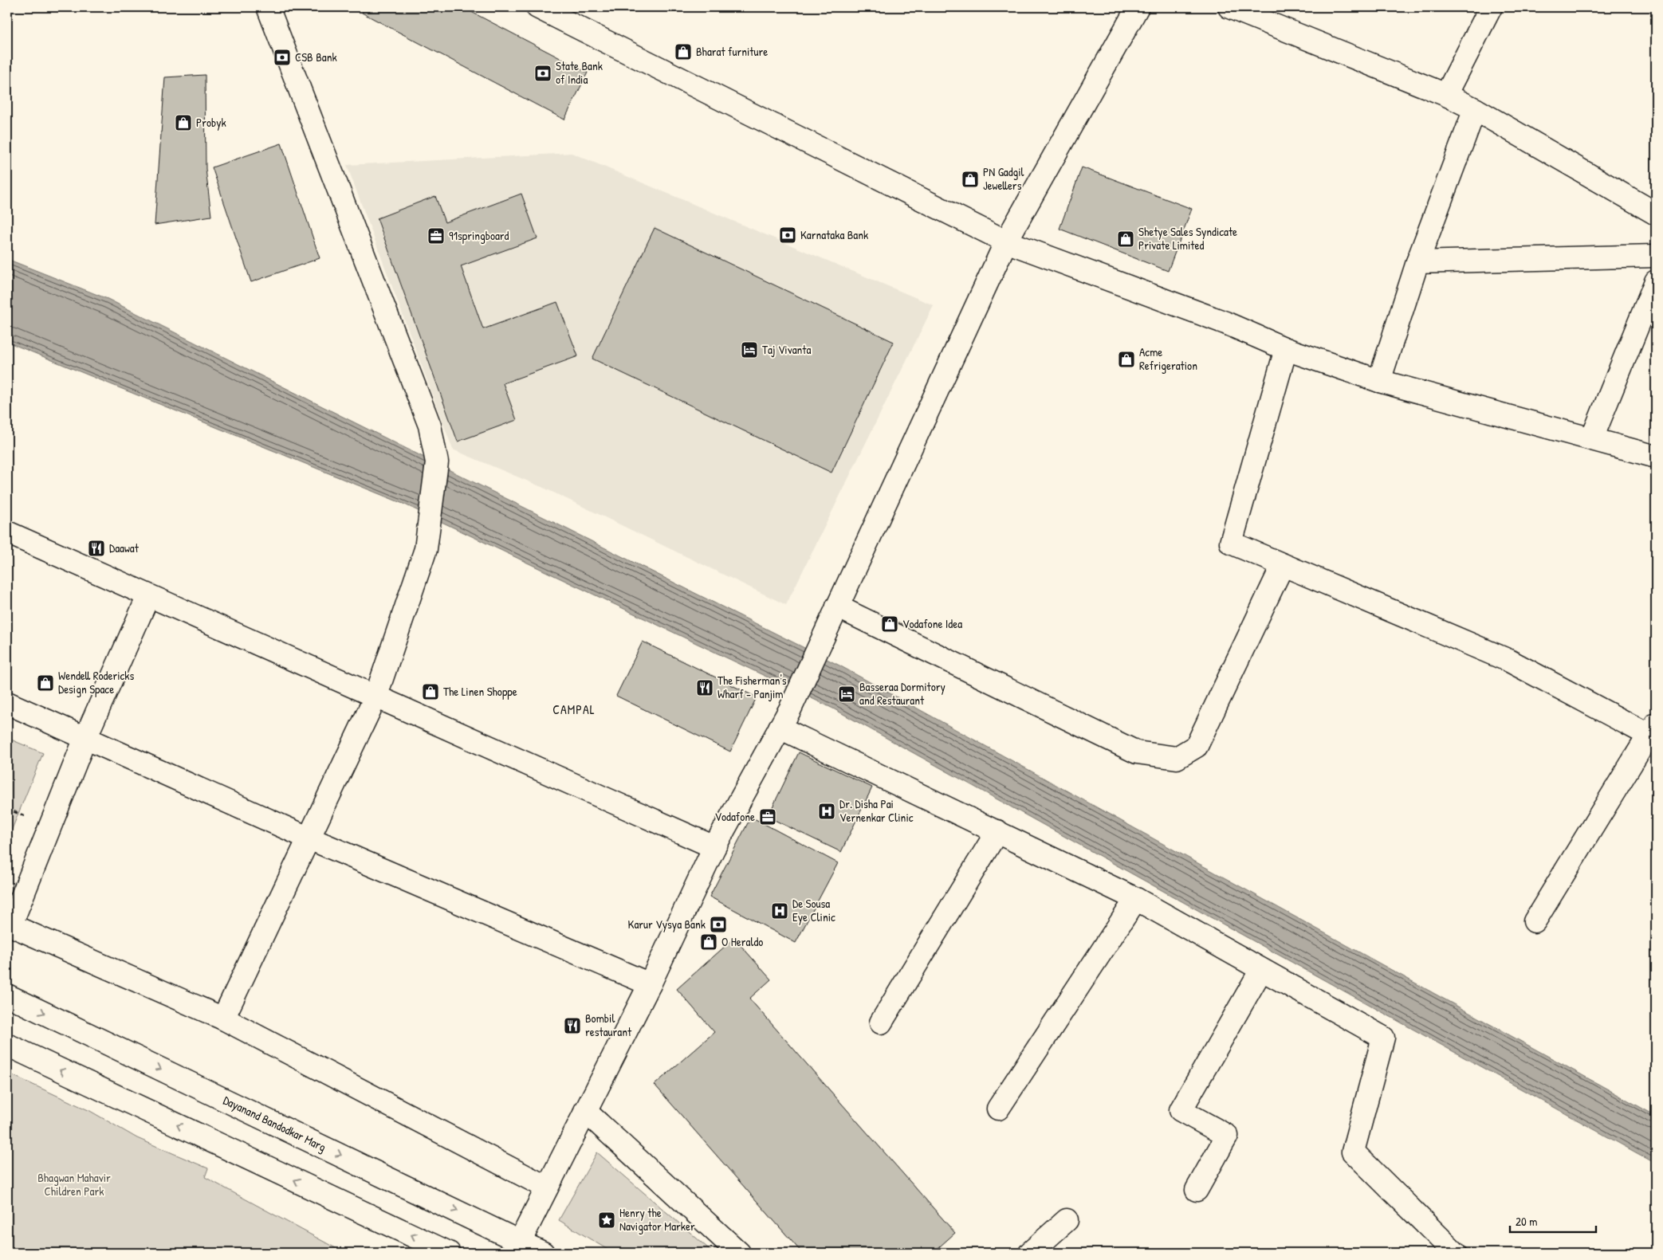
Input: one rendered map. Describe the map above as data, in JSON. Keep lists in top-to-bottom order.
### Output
{
  "streets": {
    "street": ["Dayanand Bandodkar Marg"]
  },
  "districts": ["CAMPAL"],
  "parks": ["Bhagwan Mahavir Children Park"],
  "places": {
    "shop": [
      "Bharat furniture",
      "Probyk",
      "PN Gadgil Jewellers",
      "Shetye Sales Syndicate Private Limited",
      "Acme Refrigeration",
      "Vodafone Idea",
      "Wendell Rodericks Design Space",
      "The Linen Shoppe",
      "O Heraldo"
    ],
    "bank": [
      "CSB Bank",
      "State Bank of India",
      "Karnataka Bank",
      "Karur Vysya Bank"
    ],
    "office": ["91springboard", "Vodafone"],
    "hotel": ["Taj Vivanta", "Basseraa Dormitory and Restaurant"],
    "restaurant": ["Daawat", "The Fisherman's Wharf - Panjim", "Bombil restaurant"],
    "hospital": ["Dr. Disha Pai Vernenkar Clinic", "De Sousa Eye Clinic"],
    "place": ["Henry the Navigator Marker"]
  },
  "scale_bar": "20 m"
}
